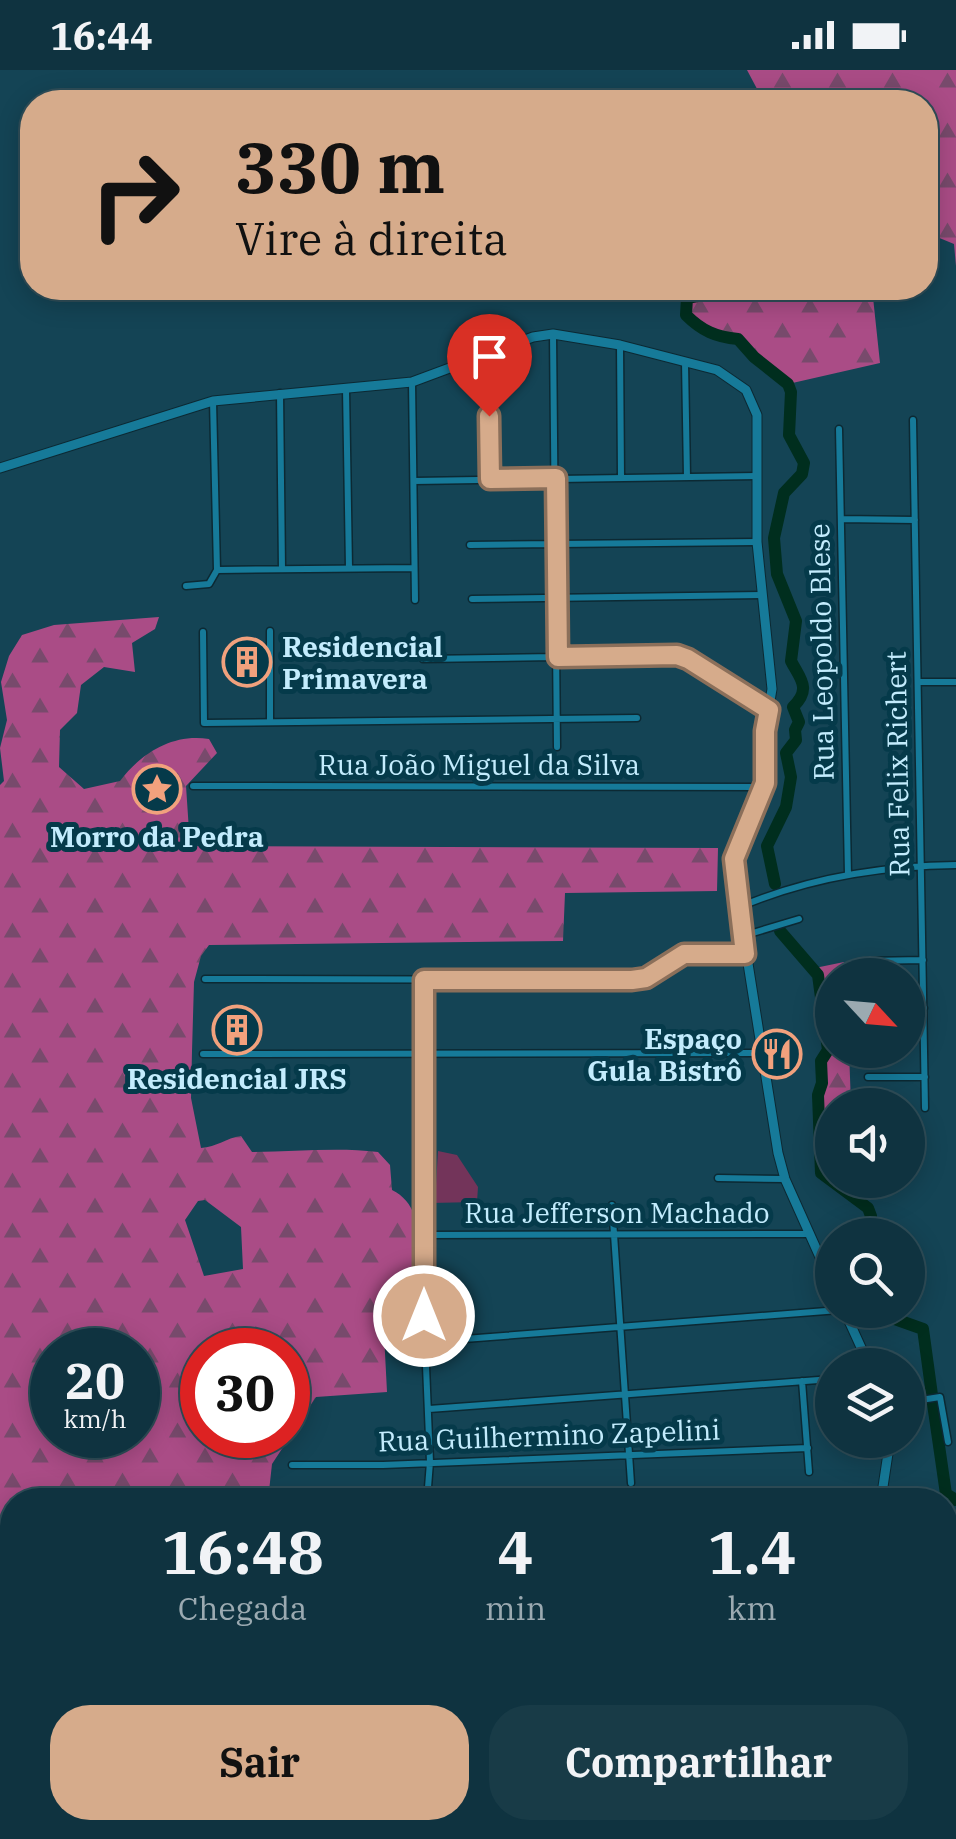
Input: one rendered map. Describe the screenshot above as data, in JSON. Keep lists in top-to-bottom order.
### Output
{
  "streets": {
    "street": [
      "Rua Leopoldo Blese",
      "Rua João Miguel da Silva",
      "Rua Felix Richert",
      "Rua Jefferson Machado",
      "Rua Guilhermino Zapelini"
    ]
  },
  "places": {
    "building": ["Residencial Primavera", "Residencial JRS"],
    "place": ["Morro da Pedra"],
    "restaurant": ["Espaço Gula Bistrô"]
  },
  "north": "bottom right",
  "page": {
    "status": "16:44",
    "turn": ["330 m", "Vire à direita"],
    "speed": "20 km/h",
    "limit": "30",
    "eta": [
      "16:48",
      "Chegada",
      "4",
      "min",
      "1.4",
      "km"
    ],
    "buttons": ["Sair", "Compartilhar"]
  }
}
